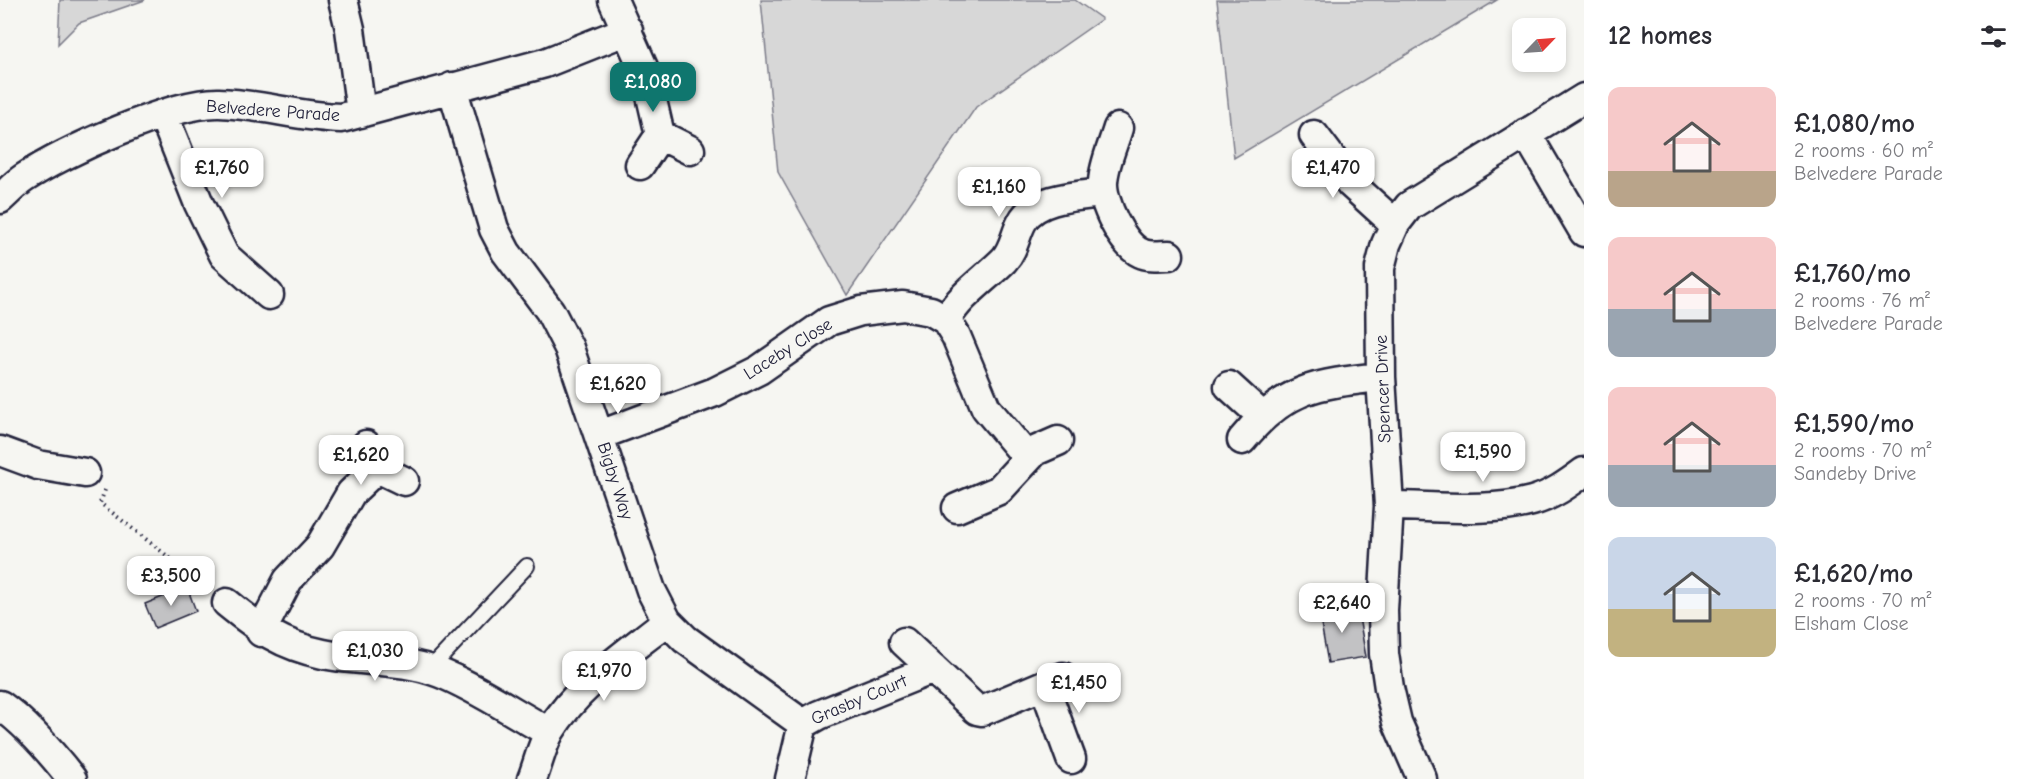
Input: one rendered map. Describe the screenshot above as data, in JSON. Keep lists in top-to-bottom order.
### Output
{
  "streets": {
    "street": [
      "Belvedere Parade",
      "Laceby Close",
      "Spencer Drive",
      "Bigby Way",
      "Grasby Court"
    ]
  },
  "crossings": [
    ["Belvedere Parade", "Bigby Way"],
    ["Laceby Close", "Bigby Way"],
    ["Bigby Way", "Grasby Court"]
  ],
  "north": "top right",
  "page": {
    "heading": "12 homes",
    "price": [
      "£1,080",
      "£1,760",
      "£1,470",
      "£1,160",
      "£1,620",
      "£1,590",
      "£1,620",
      "£3,500",
      "£2,640",
      "£1,030",
      "£1,970",
      "£1,450"
    ],
    "list": [
      {
        "name": "£1,080/mo",
        "note": "2 rooms · 60 m² · Belvedere Parade"
      },
      {
        "name": "£1,760/mo",
        "note": "2 rooms · 76 m² · Belvedere Parade"
      },
      {
        "name": "£1,590/mo",
        "note": "2 rooms · 70 m² · Sandeby Drive"
      },
      {
        "name": "£1,620/mo",
        "note": "2 rooms · 70 m² · Elsham Close"
      }
    ]
  }
}
